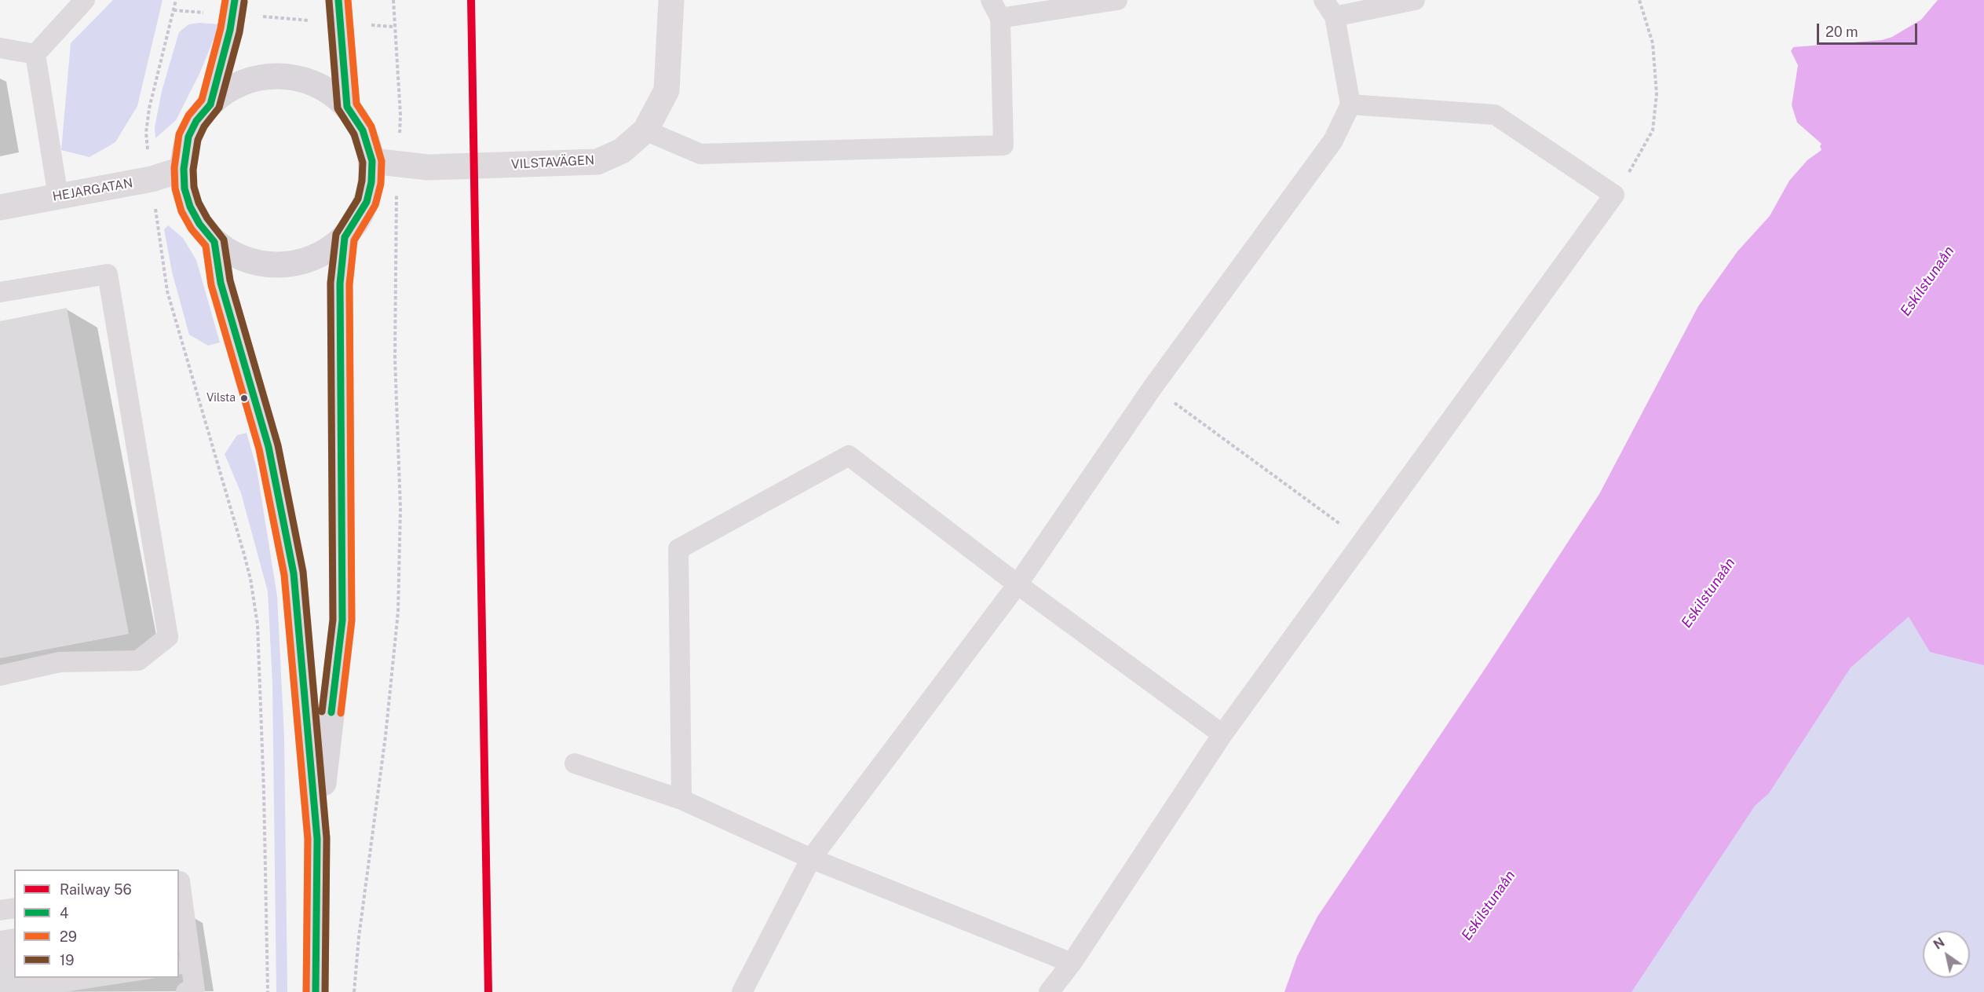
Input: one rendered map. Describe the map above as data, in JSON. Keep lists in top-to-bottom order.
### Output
{
  "streets": {
    "street": ["VILSTAVÄGEN", "HEJARGATAN"]
  },
  "water": ["Eskilstunaån"],
  "places": ["Vilsta"],
  "lines": [
    "rail line 56",
    "transit line 4",
    "transit line 29",
    "transit line 19"
  ],
  "legend": [
    "Railway 56",
    "4",
    "29",
    "19"
  ],
  "scale_bar": "20 m",
  "north": "top left"
}
